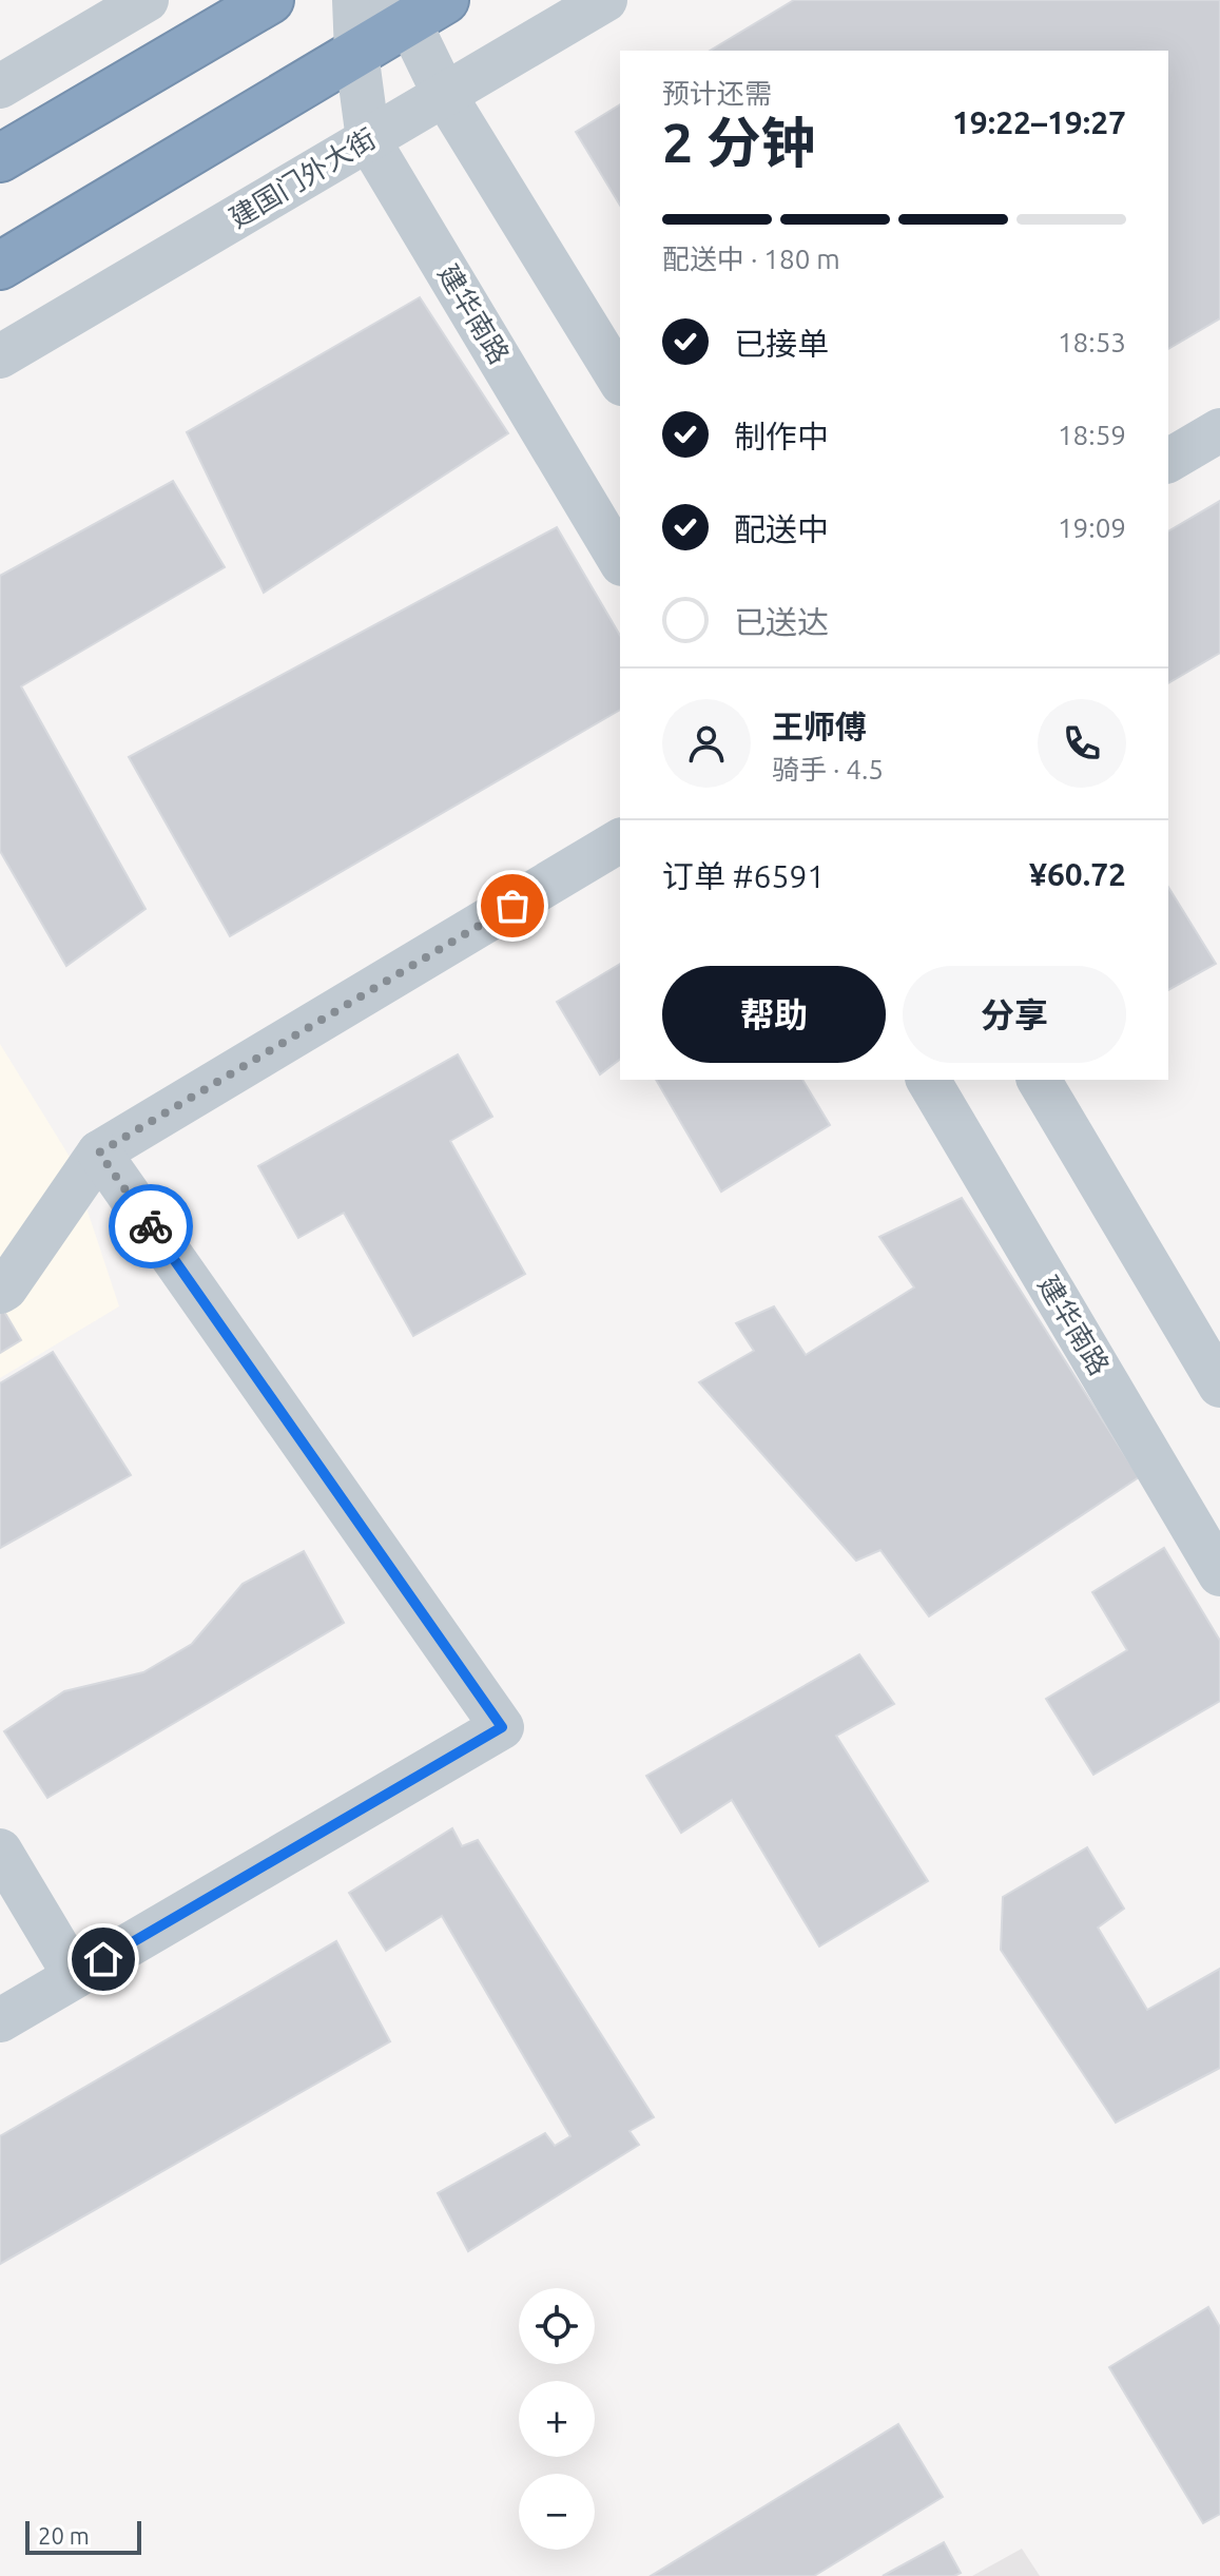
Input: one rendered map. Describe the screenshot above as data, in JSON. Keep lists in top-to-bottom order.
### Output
{
  "streets": {
    "street": ["建国门外大街", "建华南路"]
  },
  "crossings": [
    ["建国门外大街", "建华南路"]
  ],
  "scale_bar": "20 m",
  "page": {
    "heading": ["2 分钟", "预计还需", "19:22–19:27"],
    "panel": [
      "王师傅",
      "骑手 · 4.5",
      "订单 #6591",
      "¥60.72"
    ],
    "bar": "配送中 · 180 m",
    "list": [
      ["已接单", "18:53"],
      ["制作中", "18:59"],
      ["配送中", "19:09"],
      "已送达"
    ],
    "buttons": ["帮助", "分享"],
    "map_buttons": ["+", "−"],
    "scale": "20 m"
  }
}
